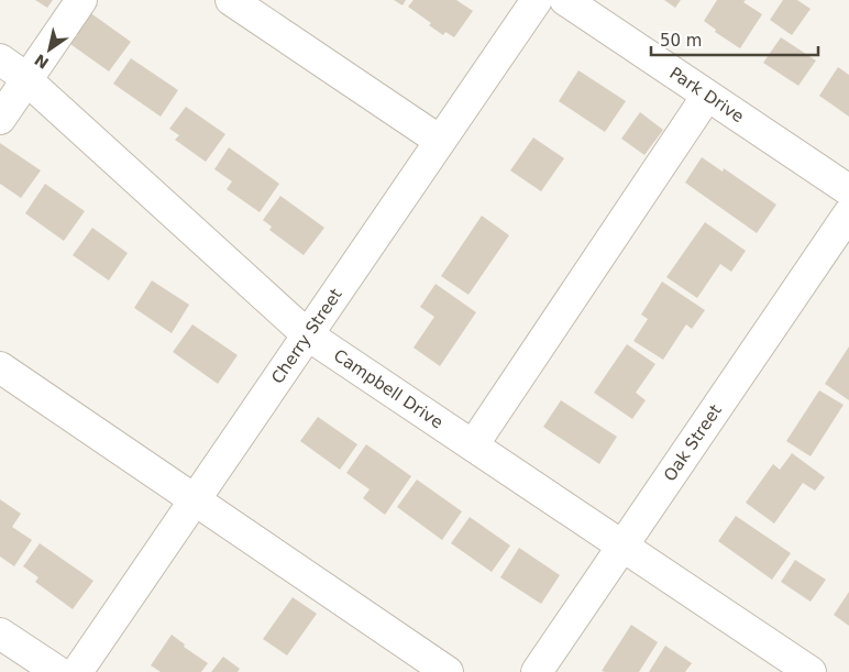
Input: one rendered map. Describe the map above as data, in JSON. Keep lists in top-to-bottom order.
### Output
{
  "streets": {
    "street": [
      "Park Drive",
      "Cherry Street",
      "Campbell Drive",
      "Oak Street"
    ]
  },
  "crossings": [
    ["Cherry Street", "Campbell Drive"],
    ["Campbell Drive", "Oak Street"]
  ],
  "scale_bar": "50 m",
  "north": "bottom left"
}
